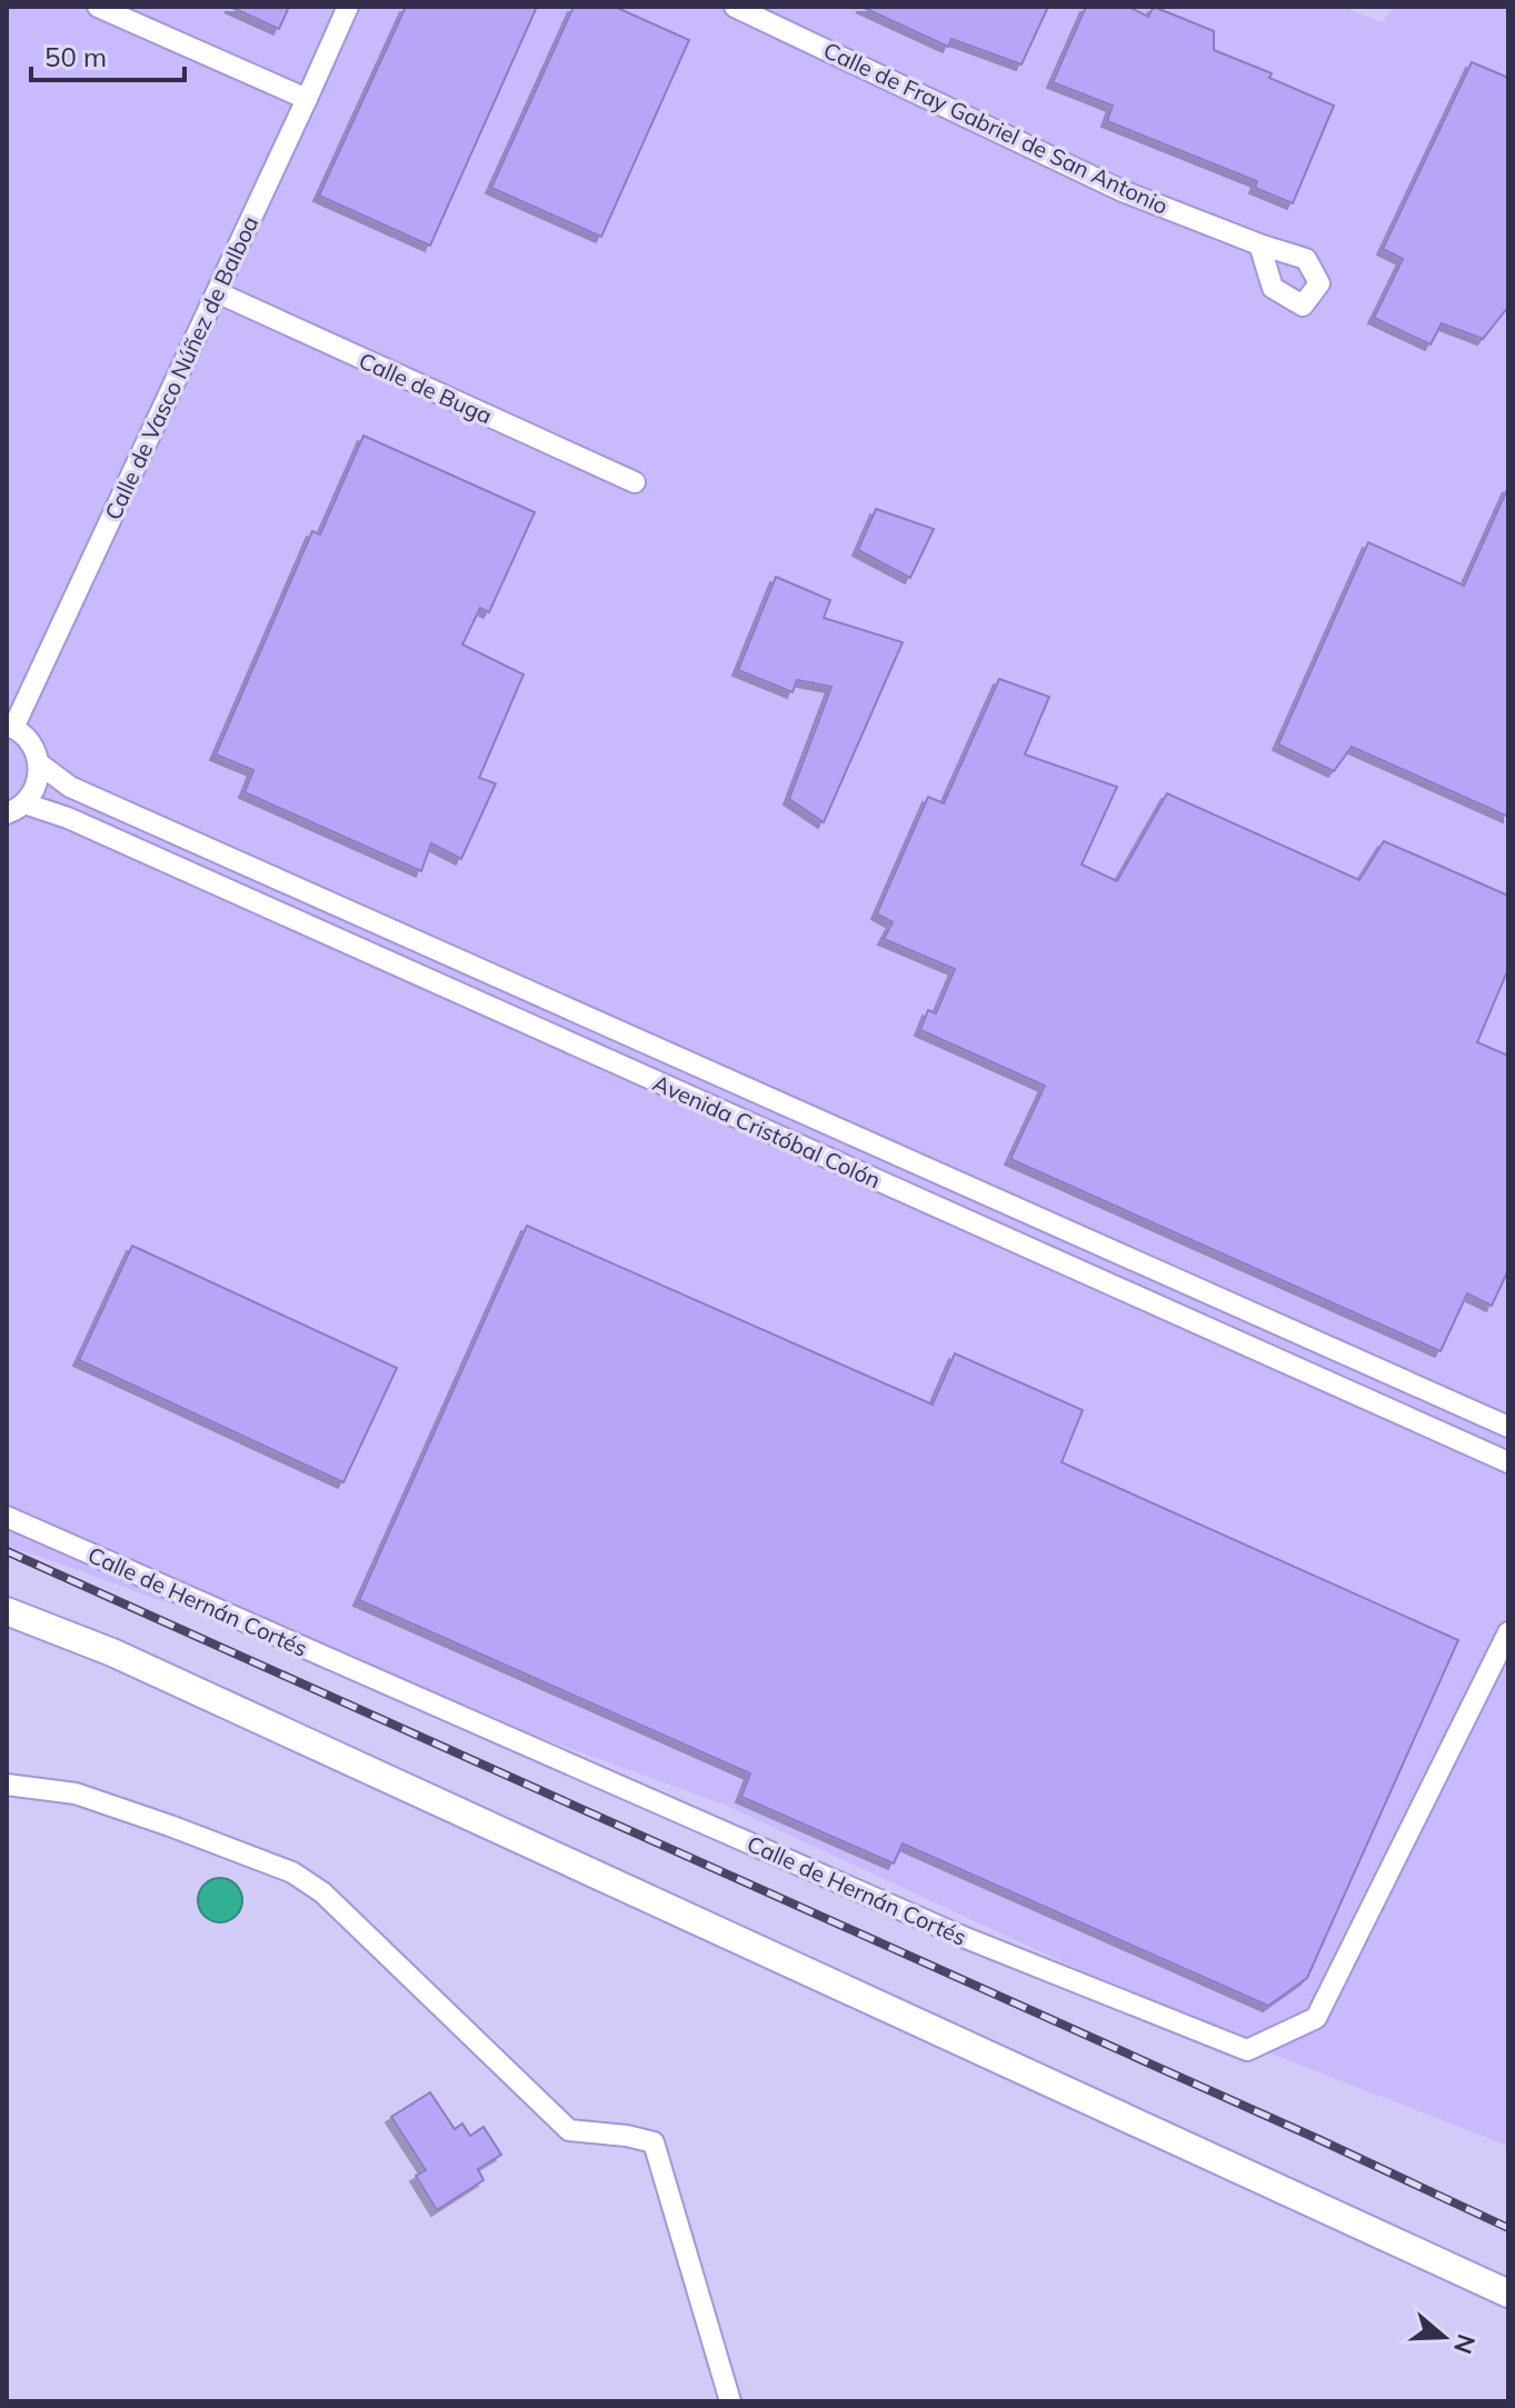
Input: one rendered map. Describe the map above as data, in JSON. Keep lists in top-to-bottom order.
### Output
{
  "streets": {
    "street": [
      "Calle de Fray Gabriel de San Antonio",
      "Calle de Vasco Núñez de Balboa",
      "Calle de Buga",
      "Avenida Cristóbal Colón",
      "Calle de Hernán Cortés"
    ]
  },
  "crossings": [
    ["Calle de Vasco Núñez de Balboa", "Calle de Buga"],
    ["Calle de Vasco Núñez de Balboa", "Avenida Cristóbal Colón"]
  ],
  "scale_bar": "50 m",
  "north": "right"
}
